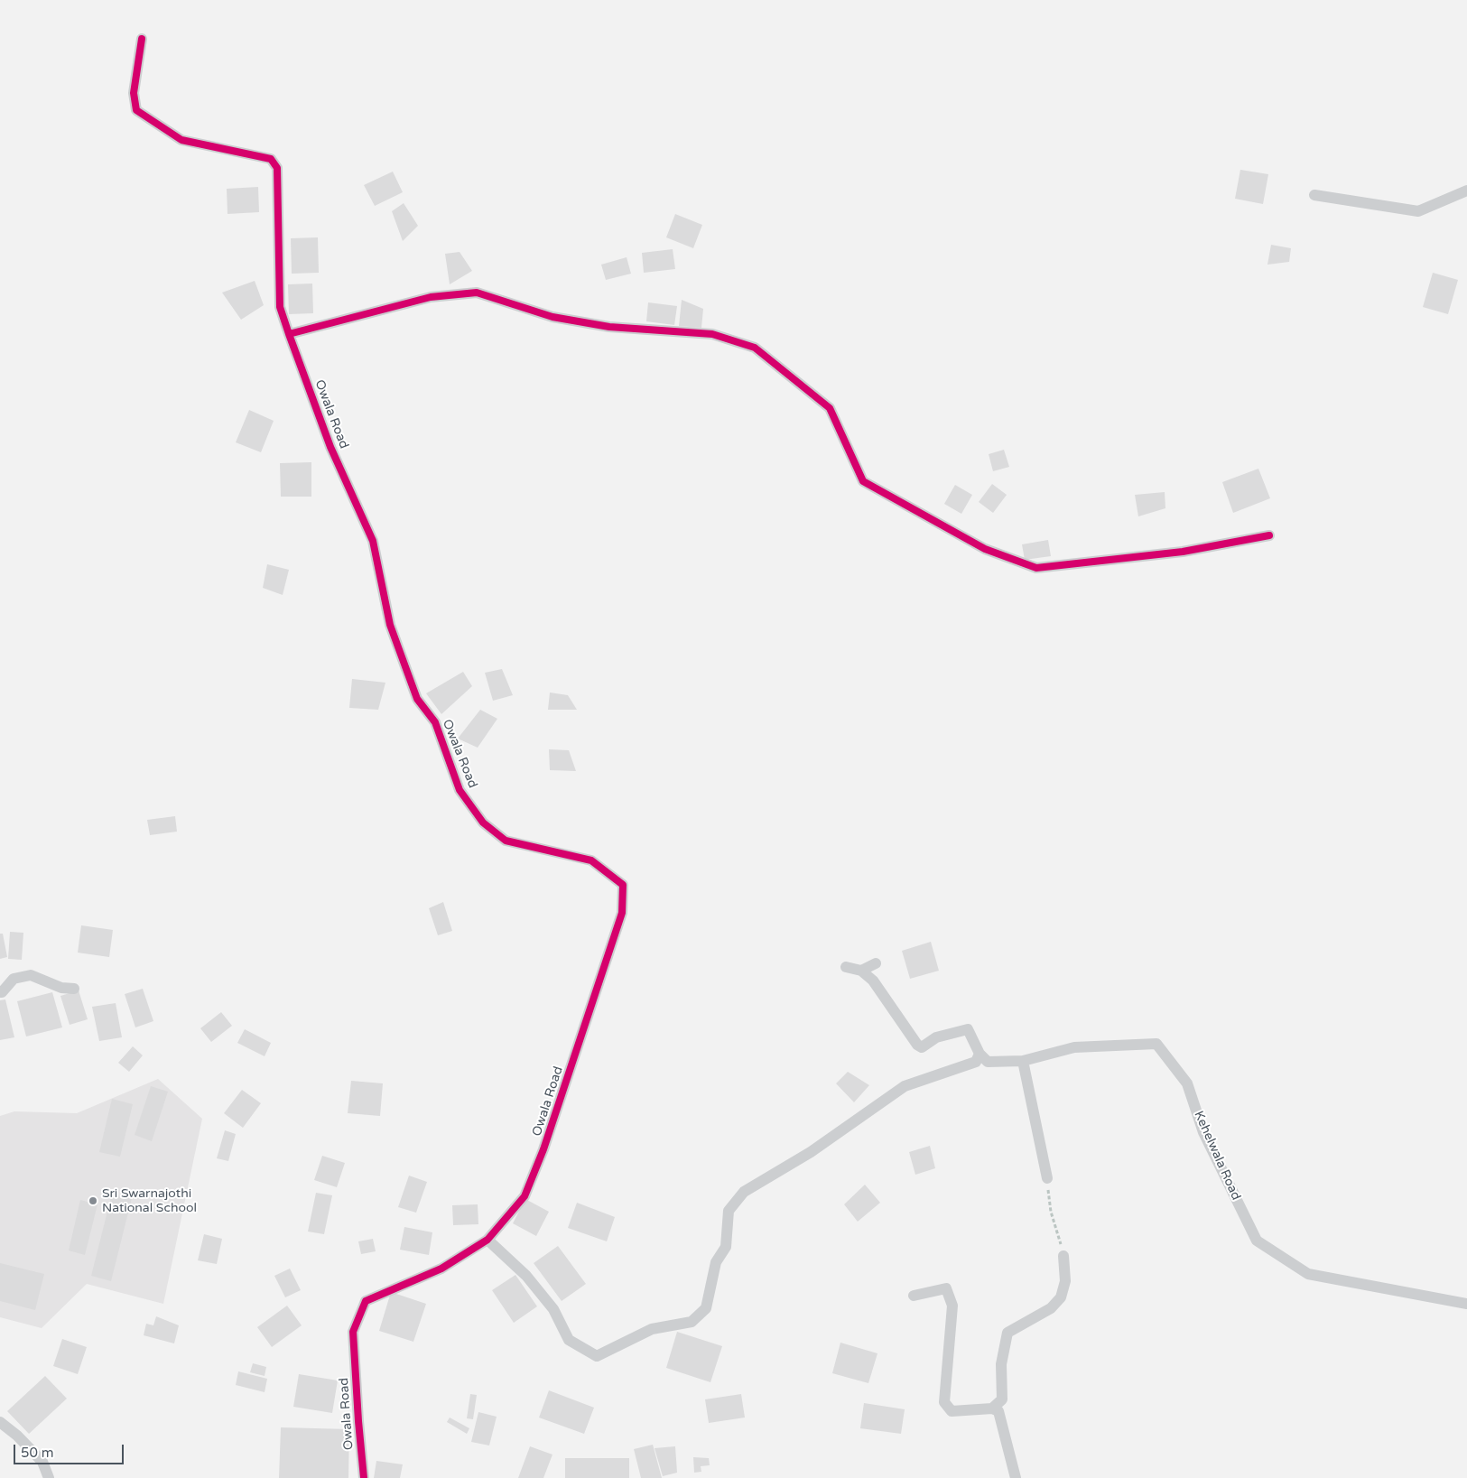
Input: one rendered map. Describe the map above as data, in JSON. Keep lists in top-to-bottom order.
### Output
{
  "streets": {
    "street": ["Owala Road", "Kehelwala Road"]
  },
  "places": ["Sri Swarnajothi National School"],
  "scale_bar": "50 m"
}
